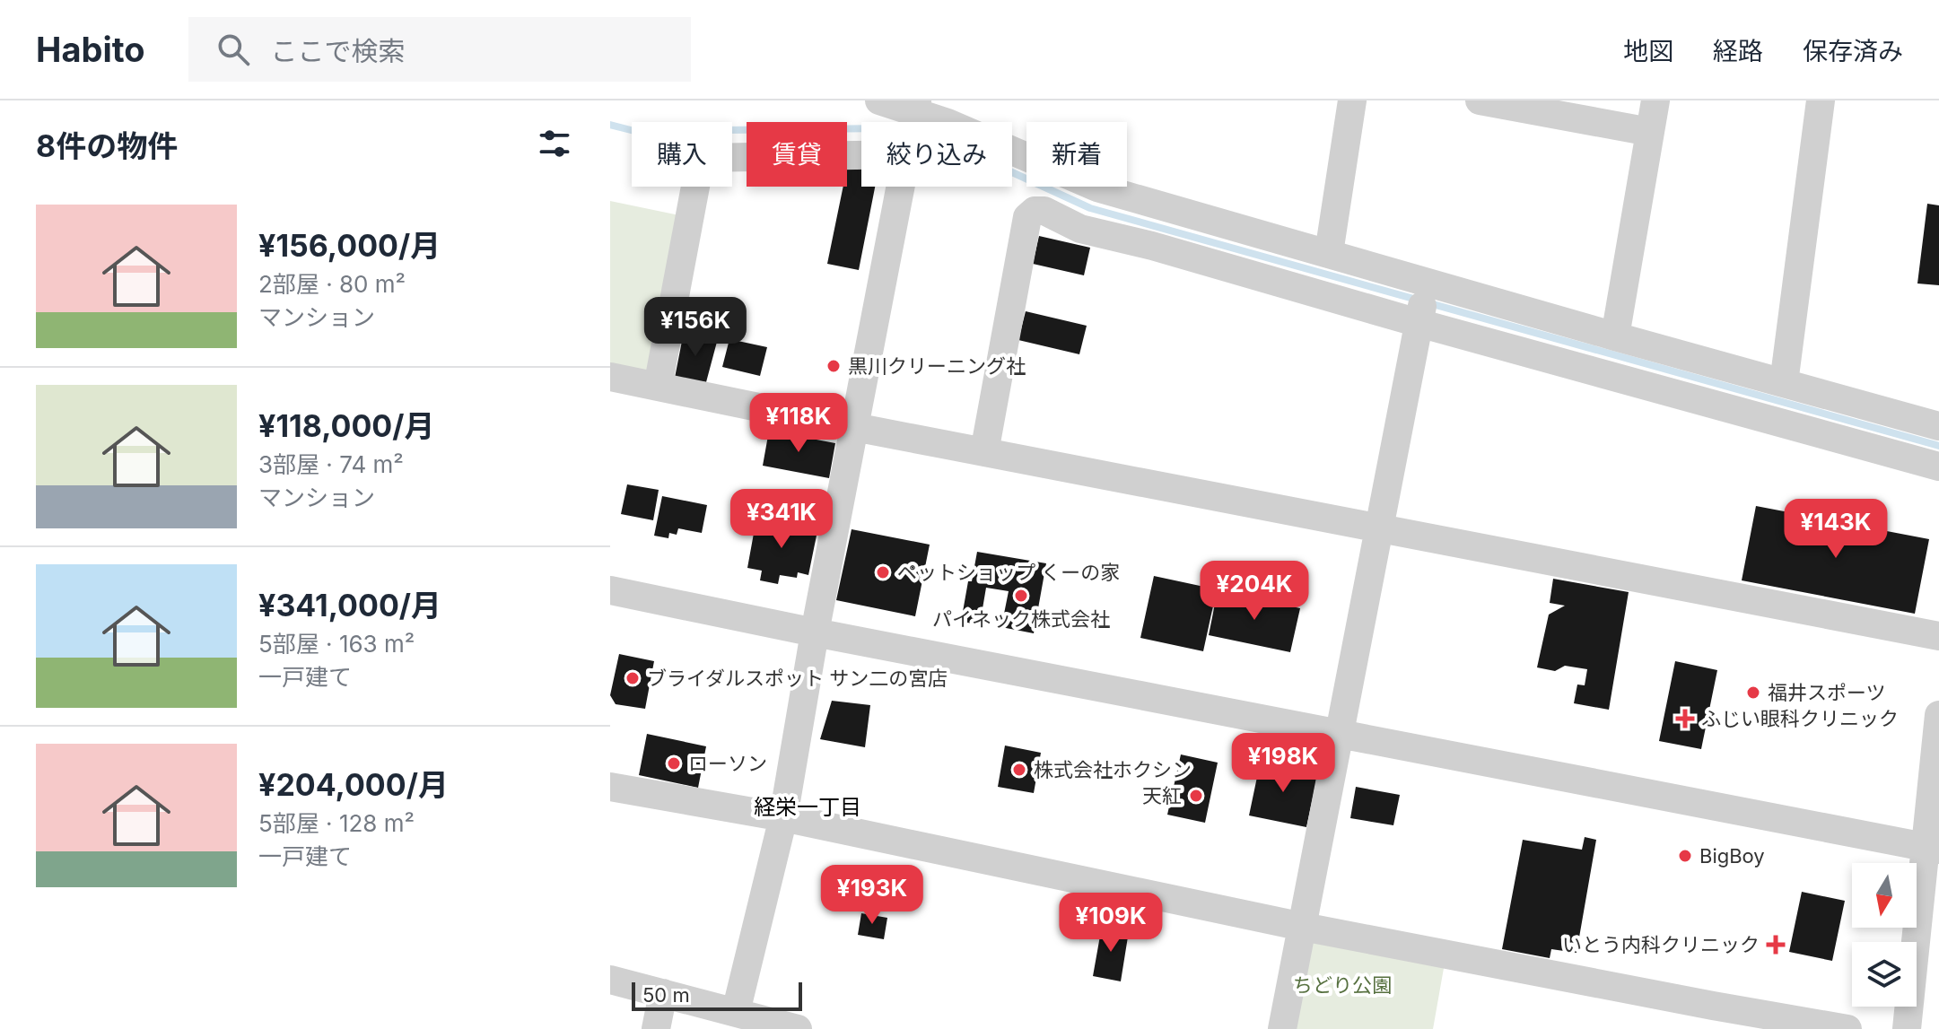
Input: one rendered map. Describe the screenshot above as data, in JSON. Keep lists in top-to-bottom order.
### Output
{
  "districts": ["経栄一丁目"],
  "parks": ["ちどり公園"],
  "places": {
    "other": [
      "黒川クリーニング社",
      "ペットショップ くーの家",
      "パイネック株式会社",
      "ブライダルスポット サン二の宮店",
      "福井スポーツ",
      "ローソン",
      "株式会社ホクシン",
      "天紅",
      "BigBoy"
    ],
    "health": ["ふじい眼科クリニック", "いとう内科クリニック"]
  },
  "scale_bar": "50 m",
  "north": "bottom",
  "page": {
    "header": "Habito",
    "search": "ここで検索",
    "nav": ["地図", "経路", "保存済み"],
    "heading": "8件の物件",
    "chip": [
      "購入",
      "賃貸",
      "絞り込み",
      "新着"
    ],
    "list": [
      {
        "name": "¥156,000/月",
        "note": "2部屋 · 80 m² · マンション"
      },
      {
        "name": "¥118,000/月",
        "note": "3部屋 · 74 m² · マンション"
      },
      {
        "name": "¥341,000/月",
        "note": "5部屋 · 163 m² · 一戸建て"
      },
      {
        "name": "¥204,000/月",
        "note": "5部屋 · 128 m² · 一戸建て"
      }
    ],
    "price": [
      "¥156K",
      "¥118K",
      "¥341K",
      "¥143K",
      "¥204K",
      "¥198K",
      "¥193K",
      "¥109K"
    ],
    "scale": "50 m"
  }
}
